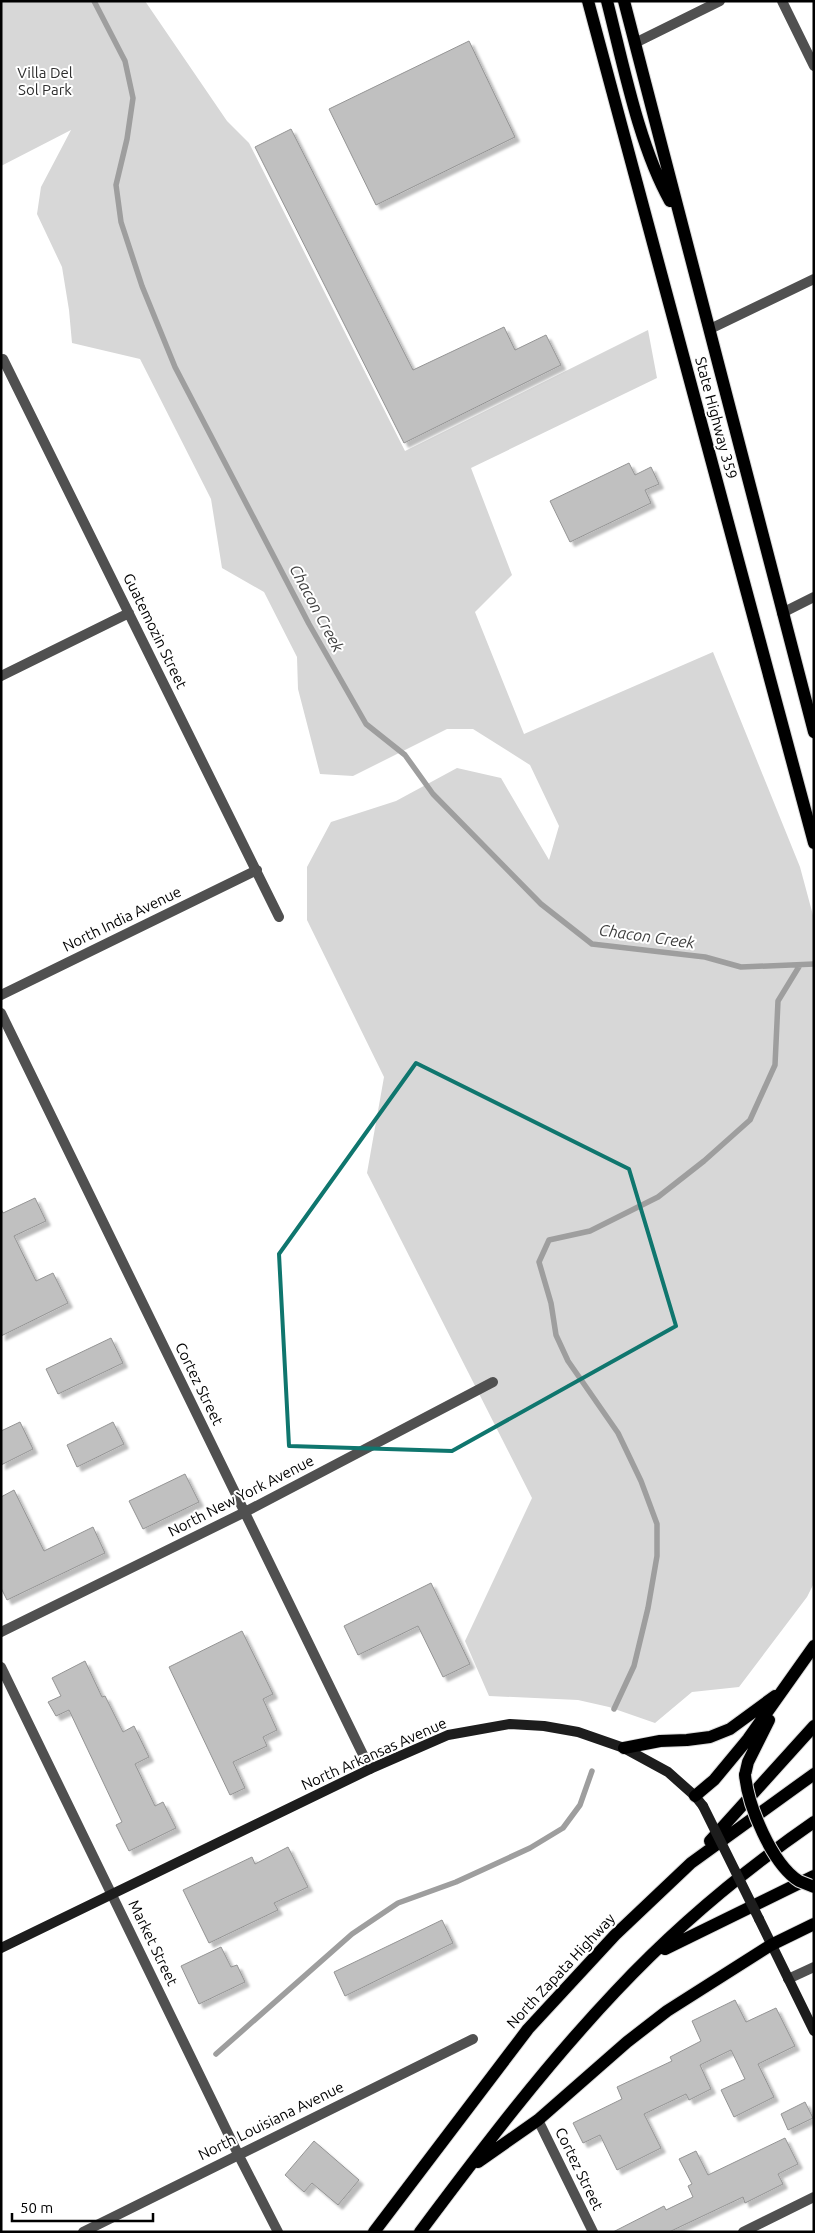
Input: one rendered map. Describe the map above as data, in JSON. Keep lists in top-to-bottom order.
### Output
{
  "streets": {
    "main road": ["State Highway 359", "North Arkansas Avenue", "North Zapata Highway"],
    "street": [
      "Guatemozin Street",
      "North India Avenue",
      "Cortez Street",
      "North New York Avenue",
      "Market Street",
      "North Louisiana Avenue"
    ]
  },
  "crossings": [
    ["Guatemozin Street", "North India Avenue"],
    ["Cortez Street", "North New York Avenue"],
    ["Cortez Street", "North Arkansas Avenue"],
    ["North Arkansas Avenue", "Market Street"],
    ["Market Street", "North Louisiana Avenue"]
  ],
  "water": ["Chacon Creek"],
  "parks": ["Villa Del Sol Park"],
  "scale_bar": "50 m"
}
